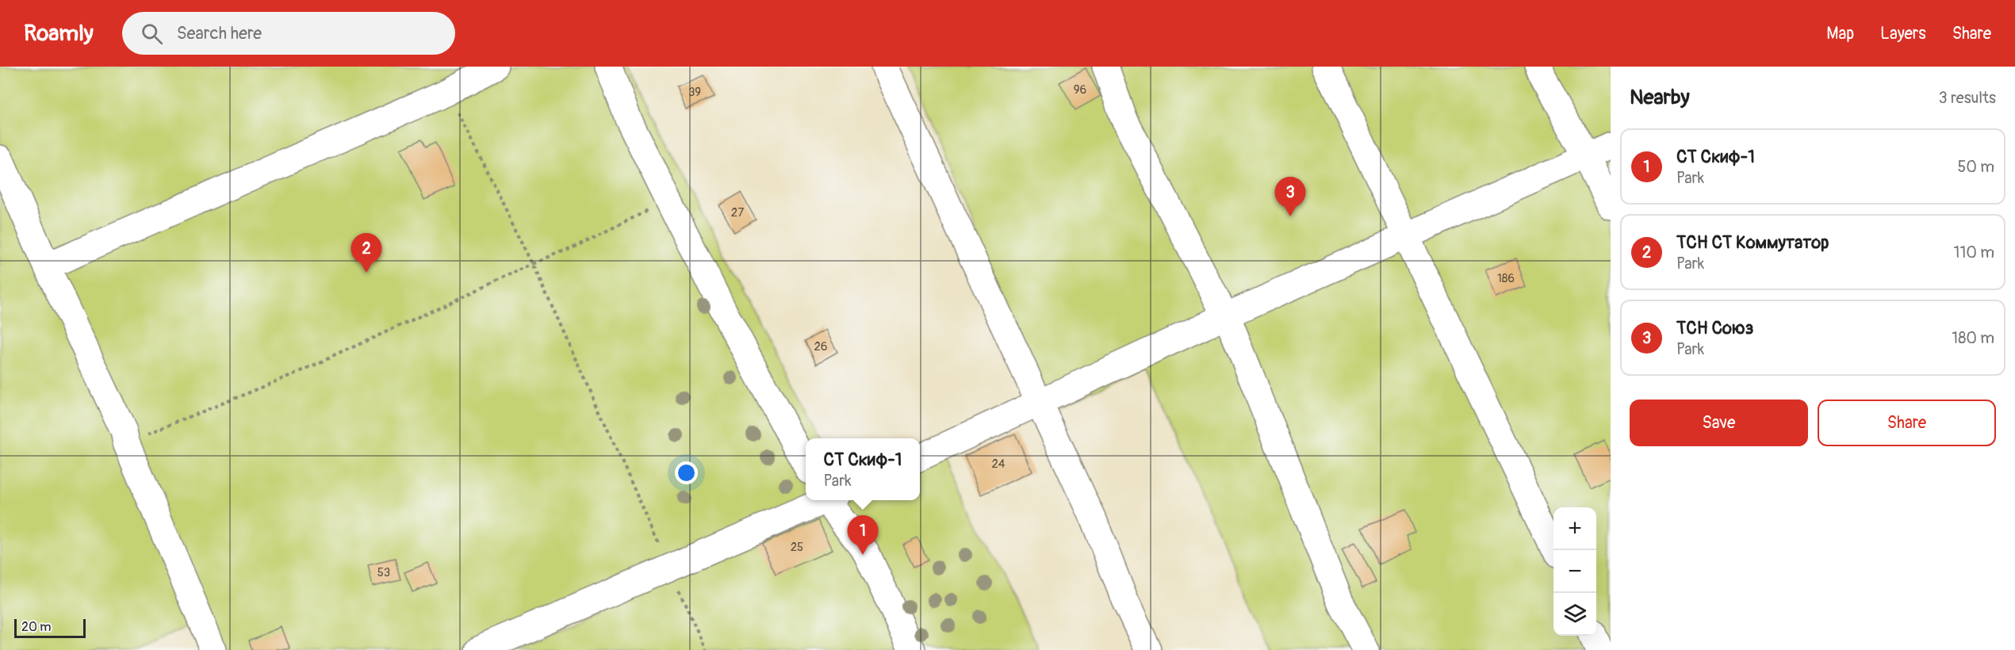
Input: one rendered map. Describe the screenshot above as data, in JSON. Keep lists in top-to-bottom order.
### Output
{
  "house_numbers": [
    "96",
    "39",
    "27",
    "186",
    "26",
    "24",
    "25",
    "53"
  ],
  "scale_bar": "20 m",
  "page": {
    "header": "Roamly",
    "search": "Search here",
    "nav": ["Map", "Layers", "Share"],
    "heading": ["Nearby", "3 results"],
    "list": [
      {
        "mark": "1",
        "name": "СТ Скиф-1",
        "note": "Park",
        "value": "50 m"
      },
      {
        "mark": "2",
        "name": "ТСН СТ Коммутатор",
        "note": "Park",
        "value": "110 m"
      },
      {
        "mark": "3",
        "name": "ТСН Союз",
        "note": "Park",
        "value": "180 m"
      }
    ],
    "pins": ["3", "2", "1"],
    "buttons": ["Save", "Share"],
    "popup": ["СТ Скиф-1", "Park"],
    "map_buttons": ["+", "−"],
    "scale": "20 m"
  }
}
